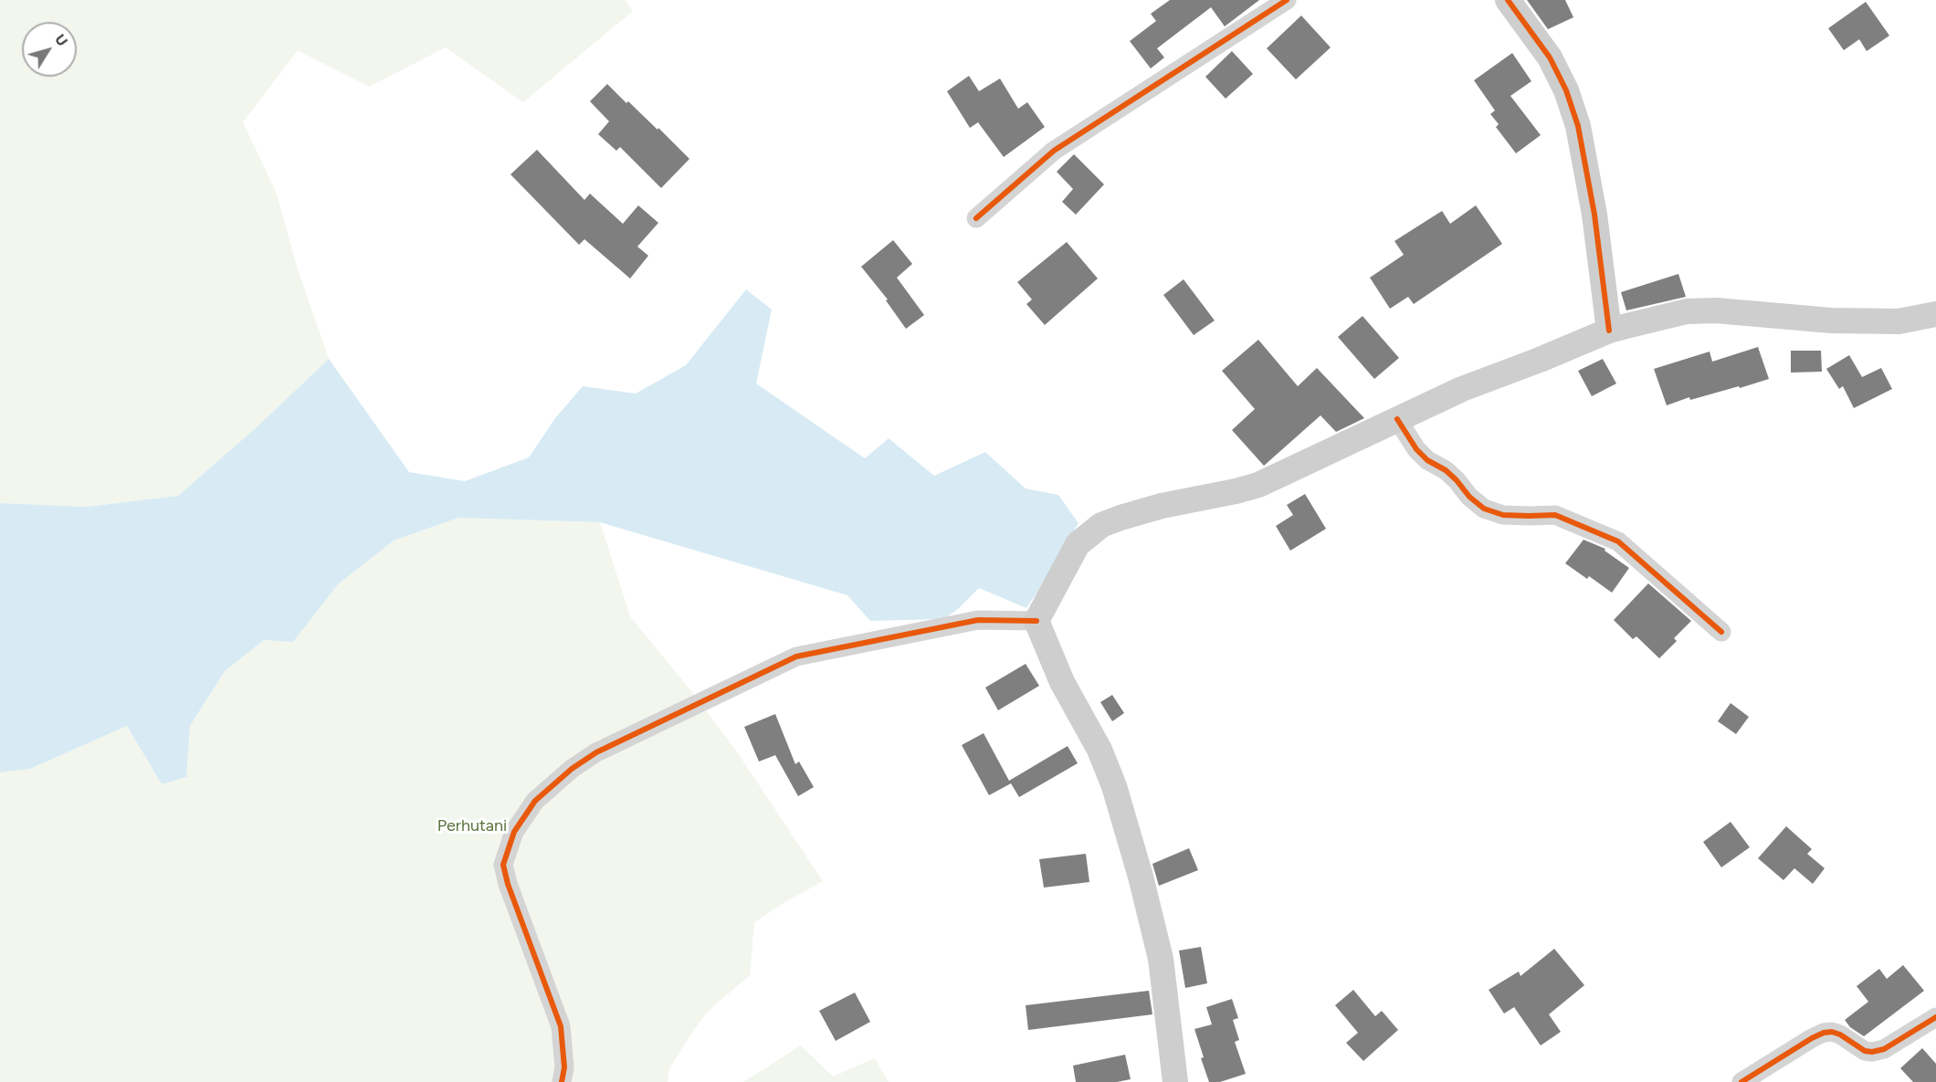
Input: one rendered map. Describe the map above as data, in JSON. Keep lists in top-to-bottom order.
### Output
{
  "parks": ["Perhutani"],
  "north": "top right"
}
